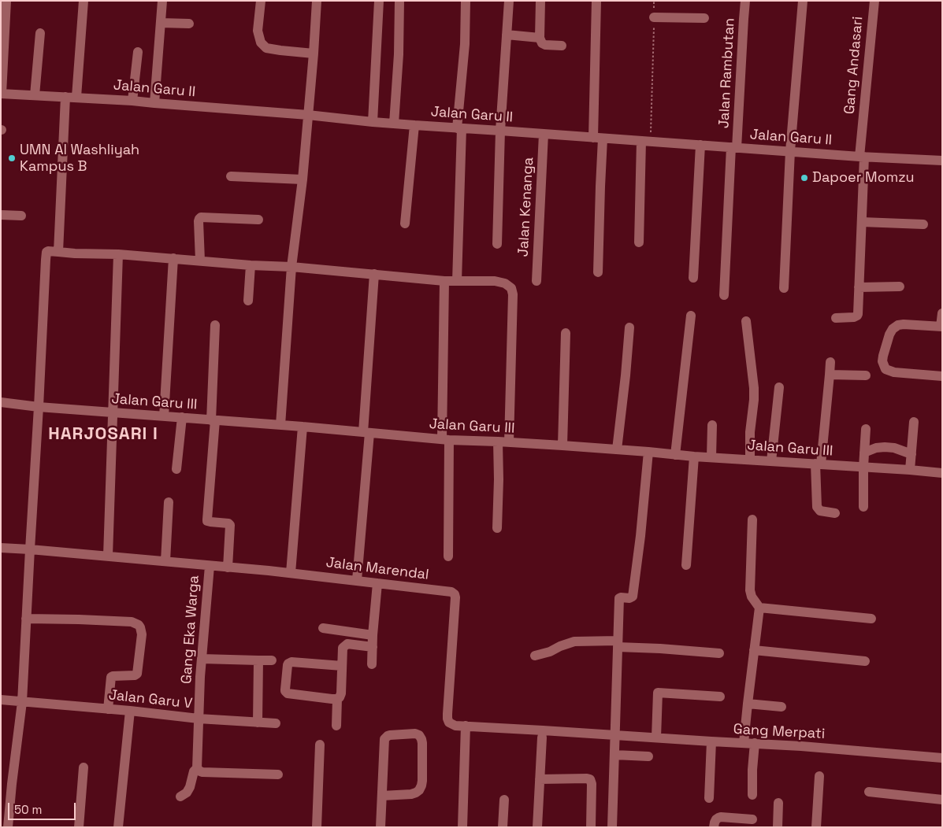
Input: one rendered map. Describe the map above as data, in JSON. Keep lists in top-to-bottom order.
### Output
{
  "streets": {
    "street": [
      "Gang Andasari",
      "Jalan Rambutan",
      "Jalan Garu II",
      "Jalan Kenanga",
      "Jalan Garu III",
      "Jalan Marendal",
      "Gang Eka Warga",
      "Jalan Garu V",
      "Gang Merpati"
    ]
  },
  "crossings": [
    ["Gang Andasari", "Jalan Garu II"],
    ["Jalan Rambutan", "Jalan Garu II"],
    ["Jalan Garu II", "Jalan Kenanga"],
    ["Jalan Marendal", "Gang Eka Warga"],
    ["Jalan Marendal", "Gang Merpati"],
    ["Gang Eka Warga", "Jalan Garu V"]
  ],
  "districts": ["HARJOSARI I"],
  "places": ["UMN Al Washliyah Kampus B", "Dapoer Momzu"],
  "scale_bar": "50 m"
}
